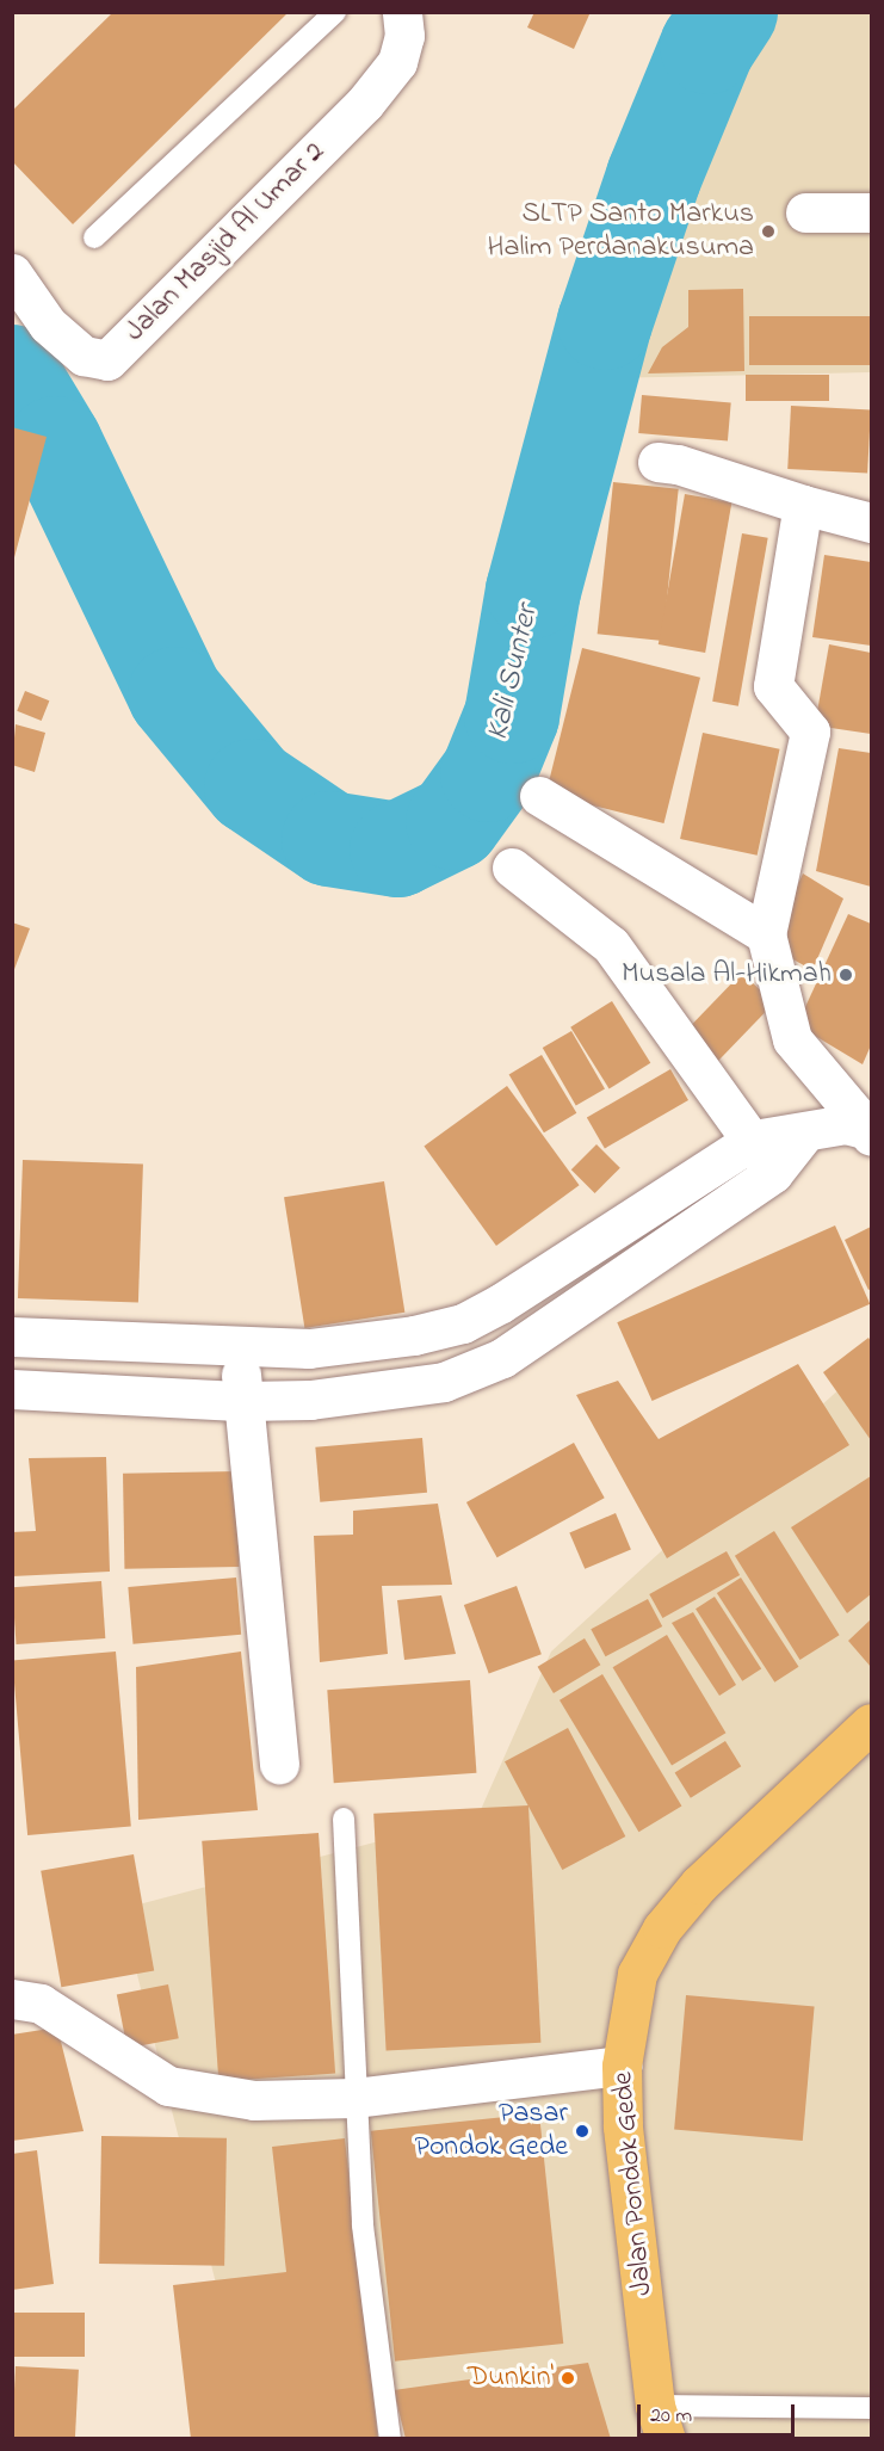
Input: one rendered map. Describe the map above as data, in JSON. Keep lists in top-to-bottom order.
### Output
{
  "streets": {
    "main road": ["Jalan Pondok Gede"],
    "street": ["Jalan Masjid Al Umar 2"]
  },
  "water": ["Kali Sunter"],
  "places": [
    "SLTP Santo Markus Halim Perdanakusuma",
    "Musala Al-Hikmah",
    "Pasar Pondok Gede",
    "Dunkin'"
  ],
  "scale_bar": "20 m"
}
